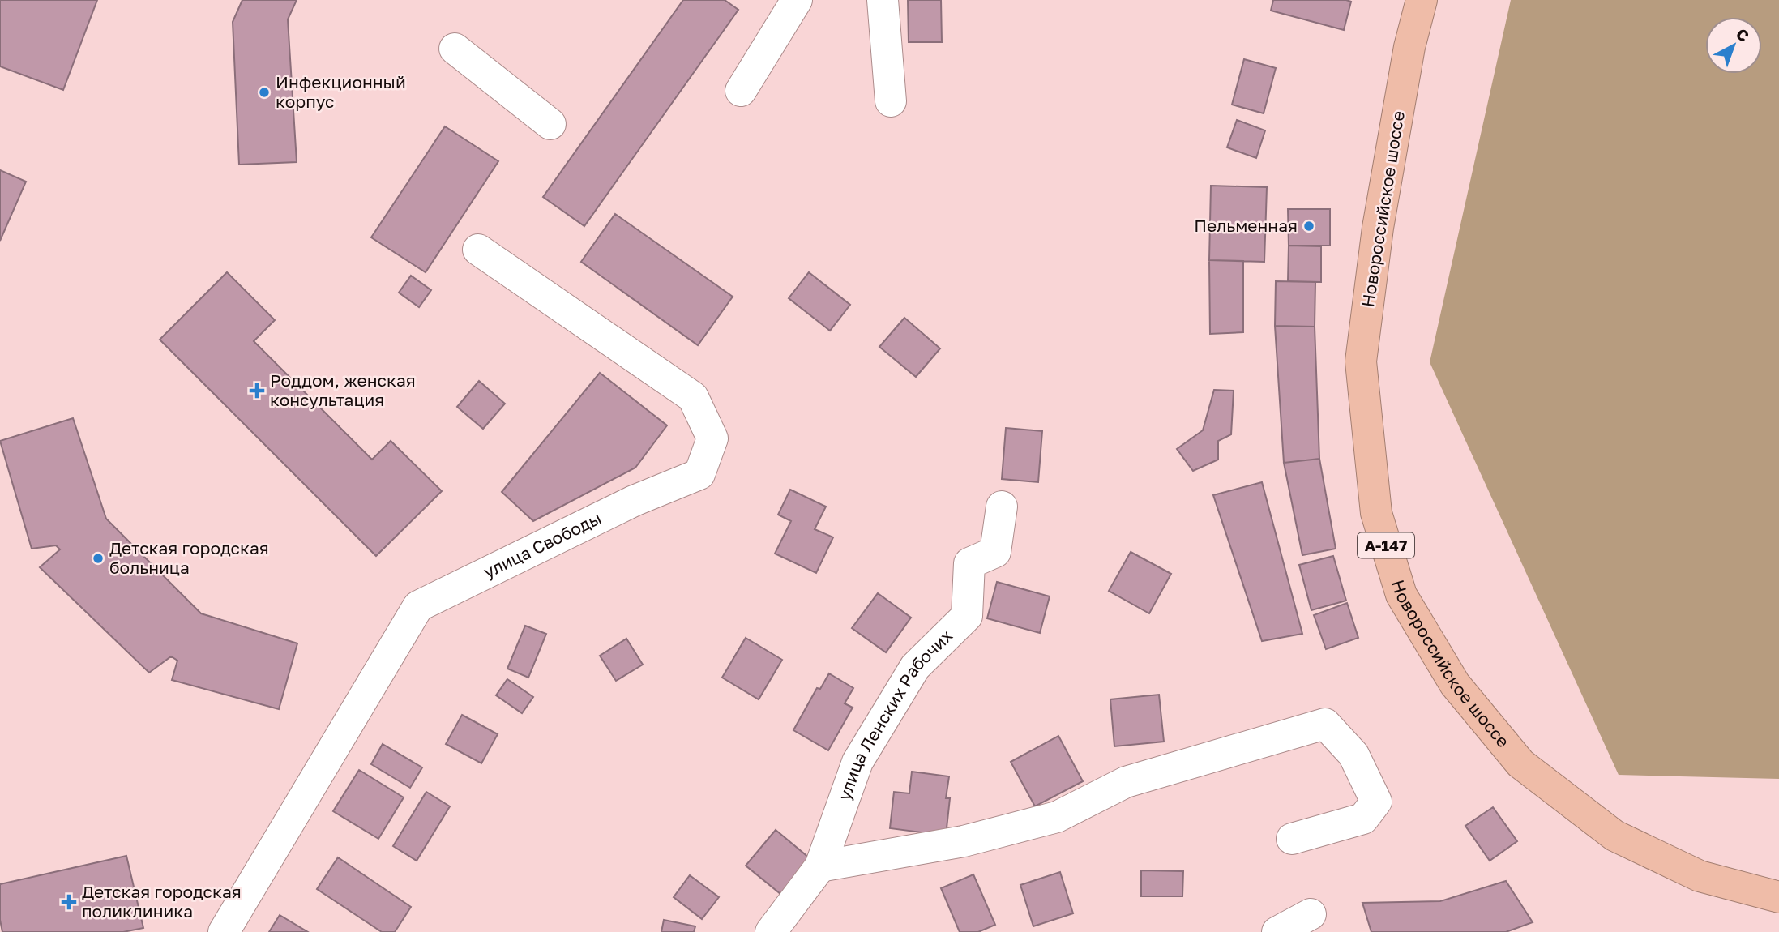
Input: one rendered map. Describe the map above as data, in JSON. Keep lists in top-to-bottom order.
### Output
{
  "streets": {
    "highway": ["Новороссийское шоссе", "А-147"],
    "street": ["улица Свободы", "улица Ленских Рабочих"]
  },
  "places": {
    "other": ["Инфекционный корпус", "Пельменная", "Детская городская больница"],
    "health": ["Роддом, женская консультация", "Детская городская поликлиника"]
  },
  "north": "top right"
}
